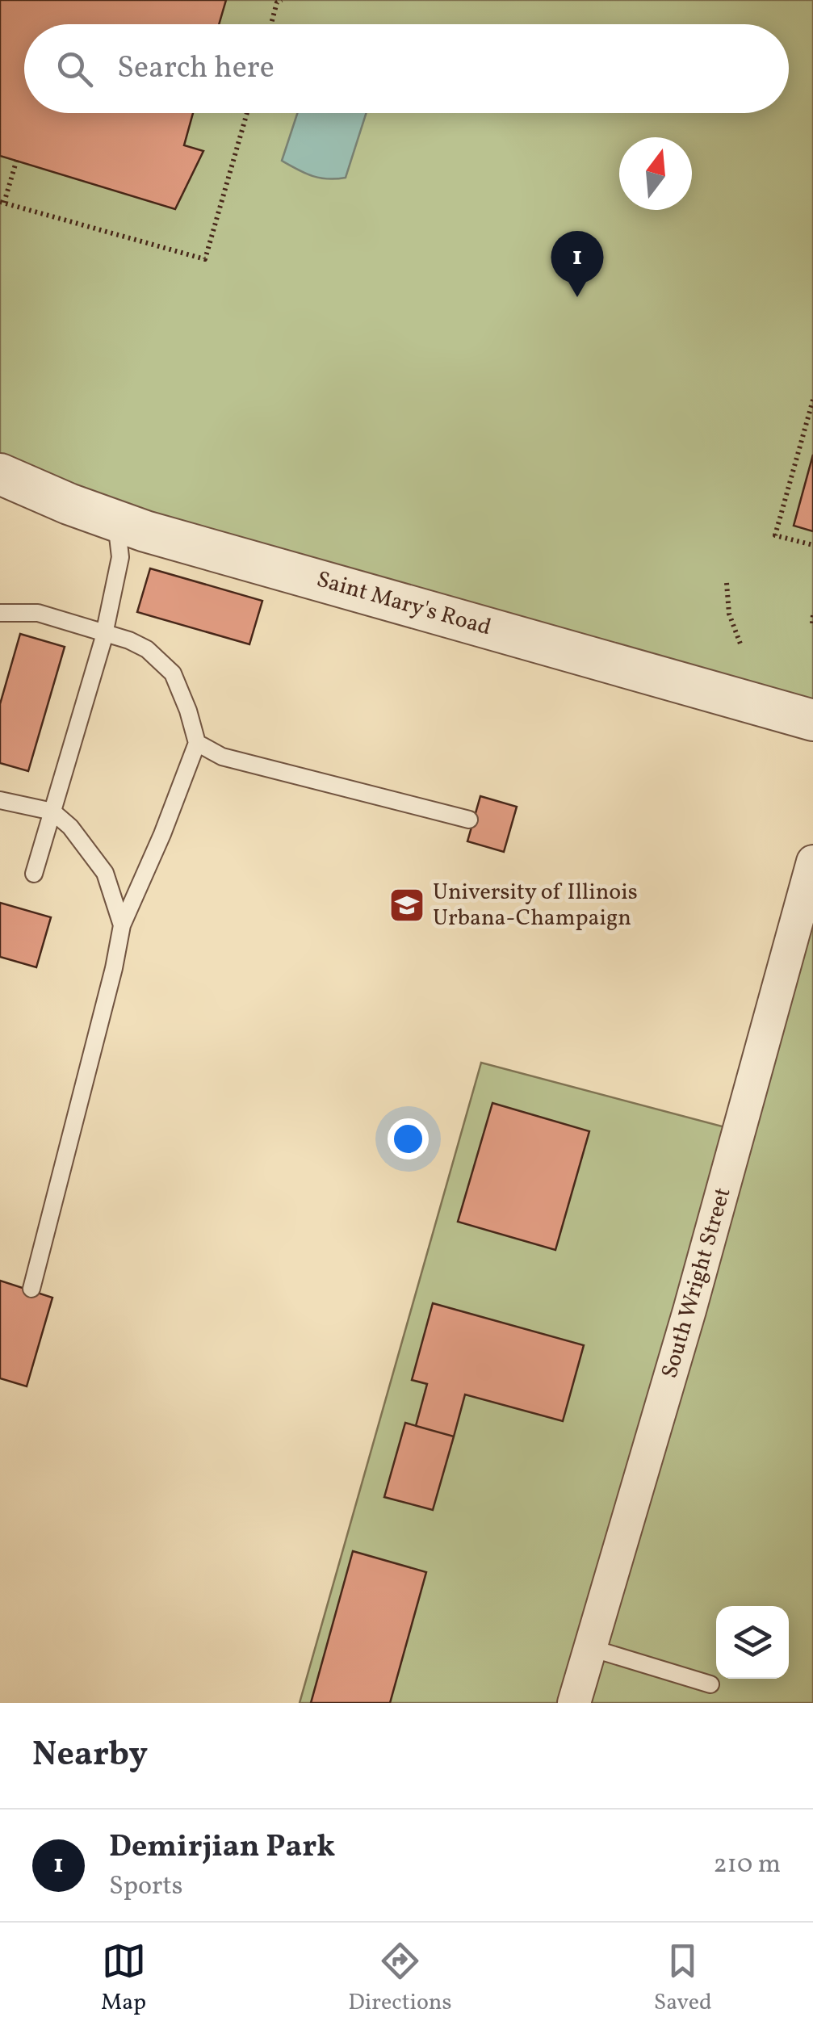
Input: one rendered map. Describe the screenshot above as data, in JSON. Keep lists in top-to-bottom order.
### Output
{
  "streets": {
    "street": ["Saint Mary's Road", "South Wright Street"]
  },
  "places": {
    "school or university": ["University of Illinois Urbana-Champaign"]
  },
  "north": "top",
  "page": {
    "search": "Search here",
    "pins": "1",
    "heading": "Nearby",
    "list": [
      {
        "mark": "1",
        "name": "Demirjian Park",
        "note": "Sports",
        "value": "210 m"
      }
    ],
    "nav": ["Map", "Directions", "Saved"]
  }
}
